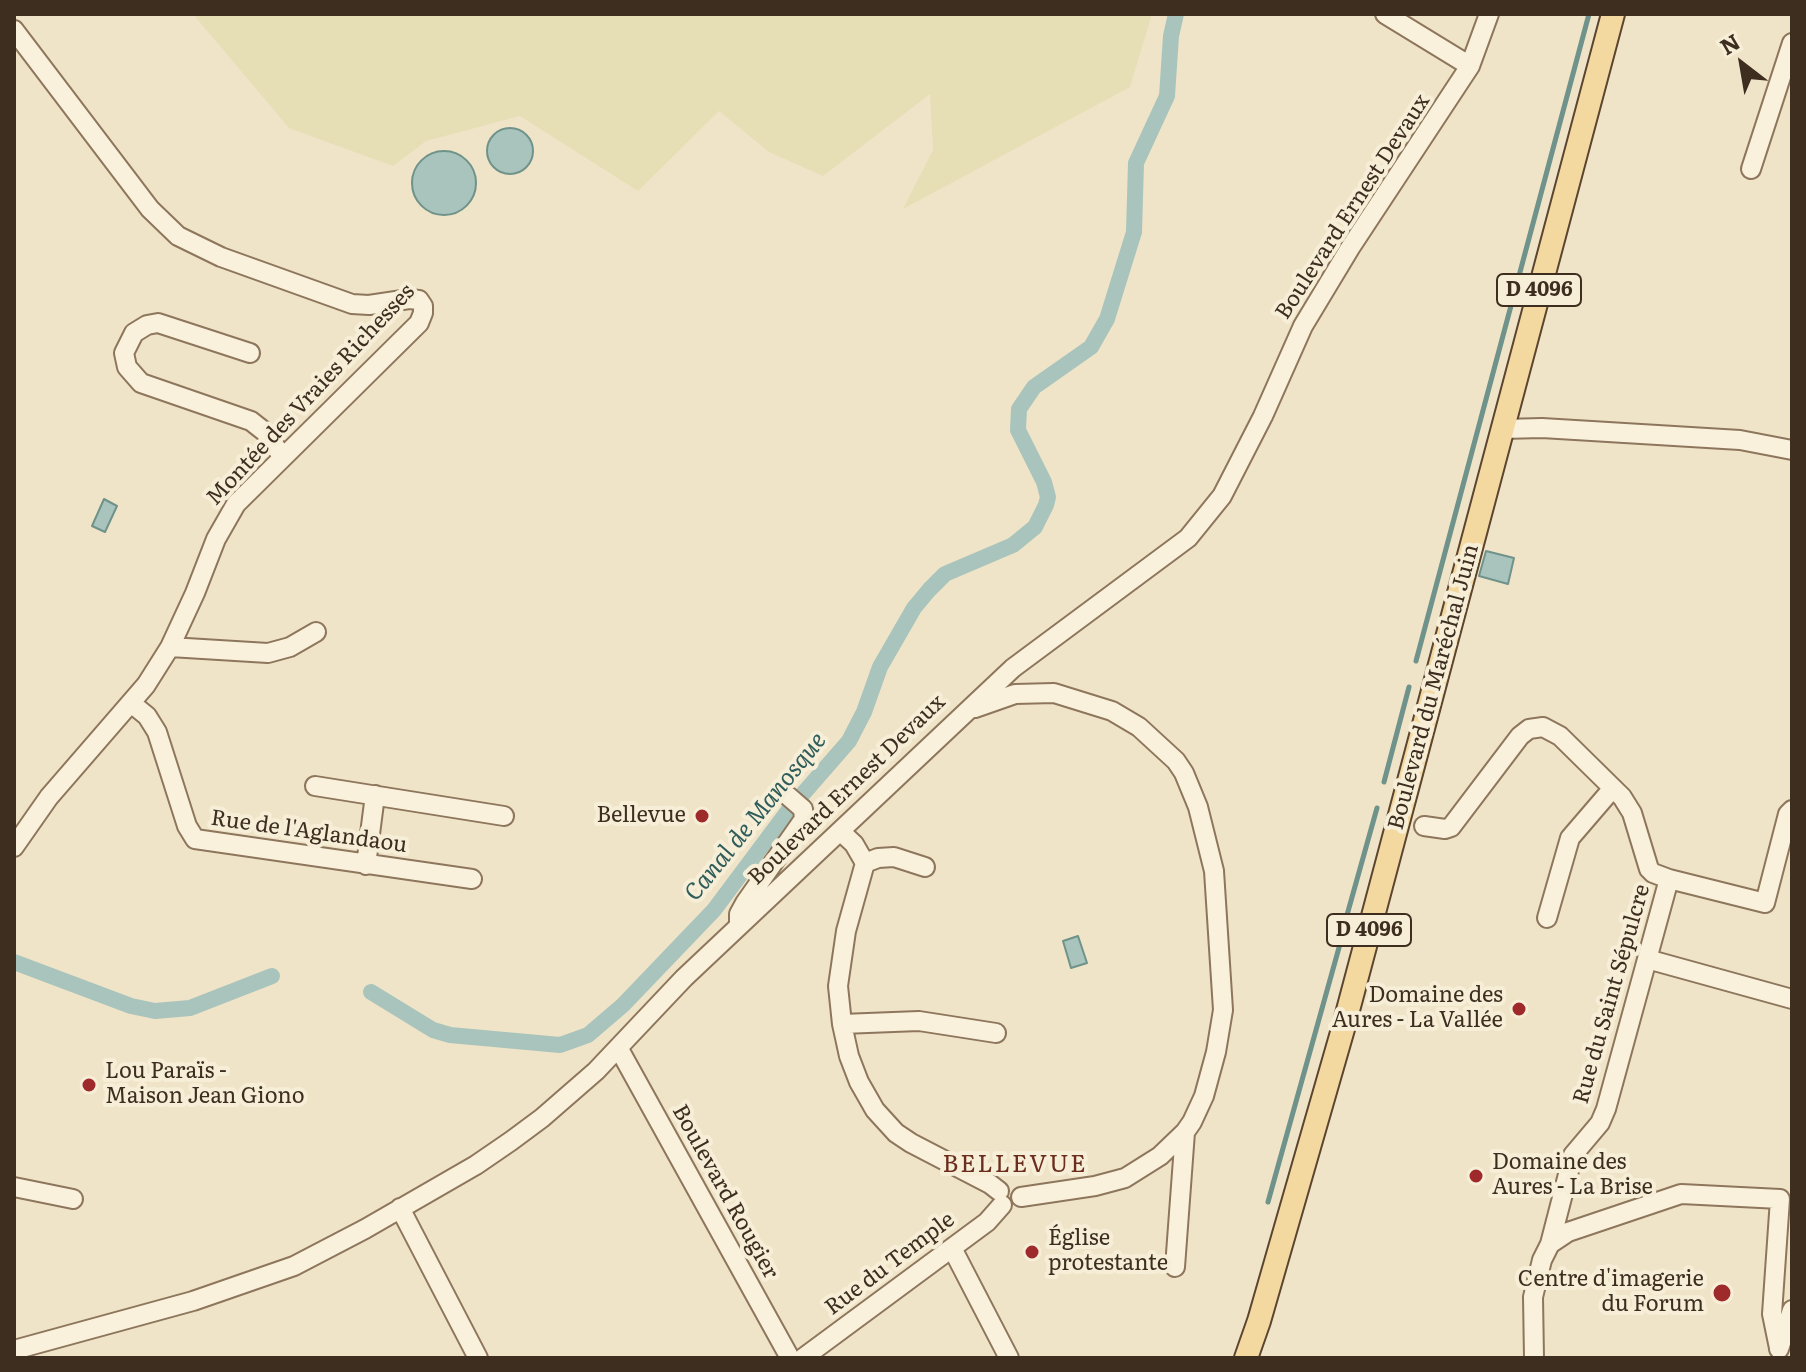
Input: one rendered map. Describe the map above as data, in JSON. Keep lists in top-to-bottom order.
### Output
{
  "streets": {
    "main road": ["D 4096", "Boulevard du Maréchal Juin"],
    "street": [
      "Boulevard Ernest Devaux",
      "Montée des Vraies Richesses",
      "Rue de l'Aglandaou",
      "Rue du Saint Sépulcre",
      "Boulevard Rougier",
      "Rue du Temple"
    ]
  },
  "crossings": [
    ["Boulevard Ernest Devaux", "Boulevard Rougier"],
    ["Montée des Vraies Richesses", "Rue de l'Aglandaou"]
  ],
  "districts": ["BELLEVUE"],
  "water": ["Canal de Manosque"],
  "places": [
    "Bellevue",
    "Domaine des Aures - La Vallée",
    "Lou Paraïs - Maison Jean Giono",
    "Domaine des Aures - La Brise",
    "Église protestante",
    "Centre d'imagerie du Forum"
  ],
  "north": "top left"
}
